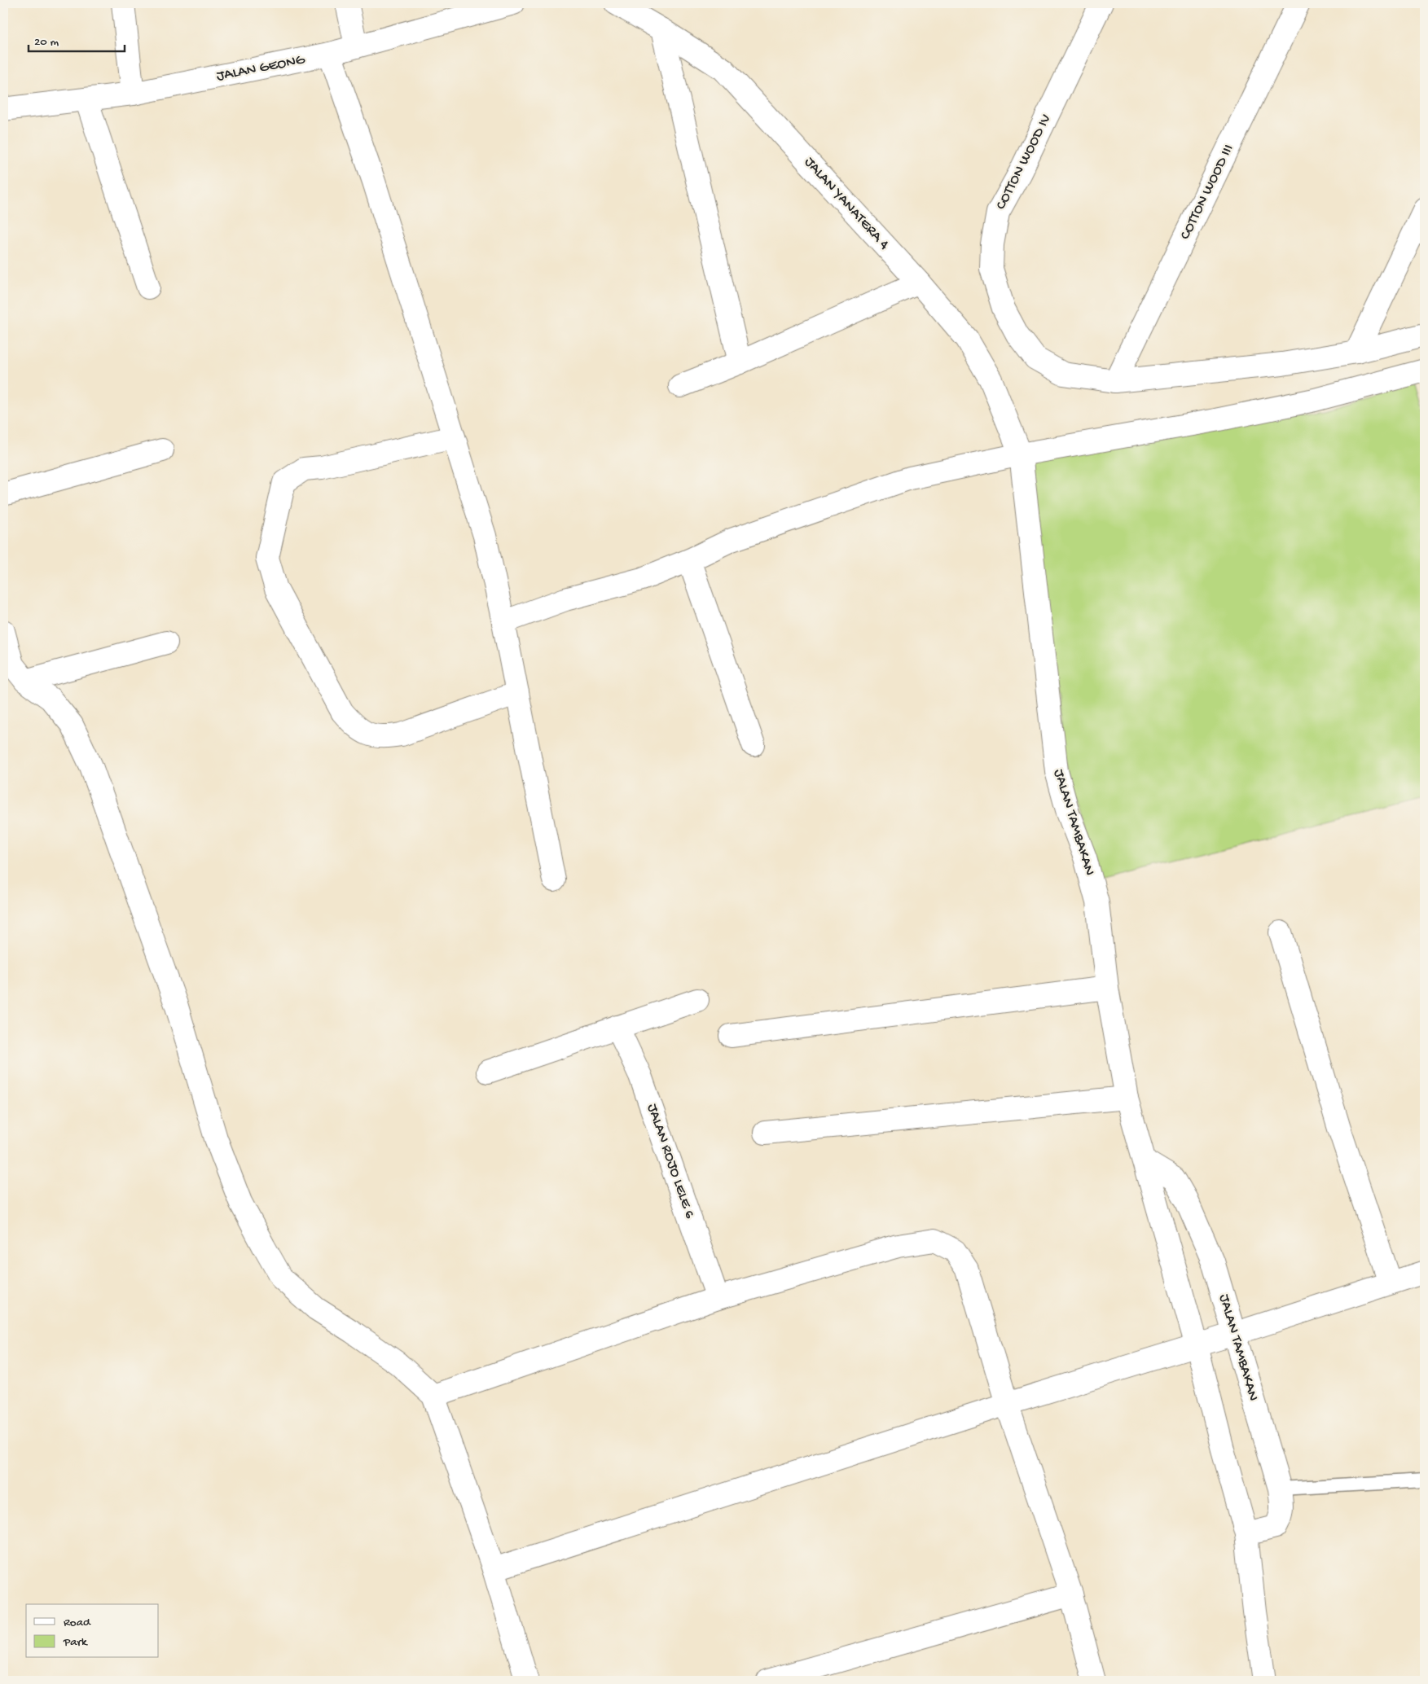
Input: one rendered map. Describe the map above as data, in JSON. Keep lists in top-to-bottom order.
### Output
{
  "streets": {
    "street": [
      "JALAN GEONG",
      "COTTON WOOD IV",
      "COTTON WOOD III",
      "JALAN YANATERA 4",
      "JALAN TAMBAKAN",
      "JALAN ROJO LELE 6"
    ]
  },
  "crossings": [
    ["COTTON WOOD IV", "COTTON WOOD III"],
    ["JALAN YANATERA 4", "JALAN TAMBAKAN"]
  ],
  "legend": ["Road", "Park"],
  "scale_bar": "20 m"
}
